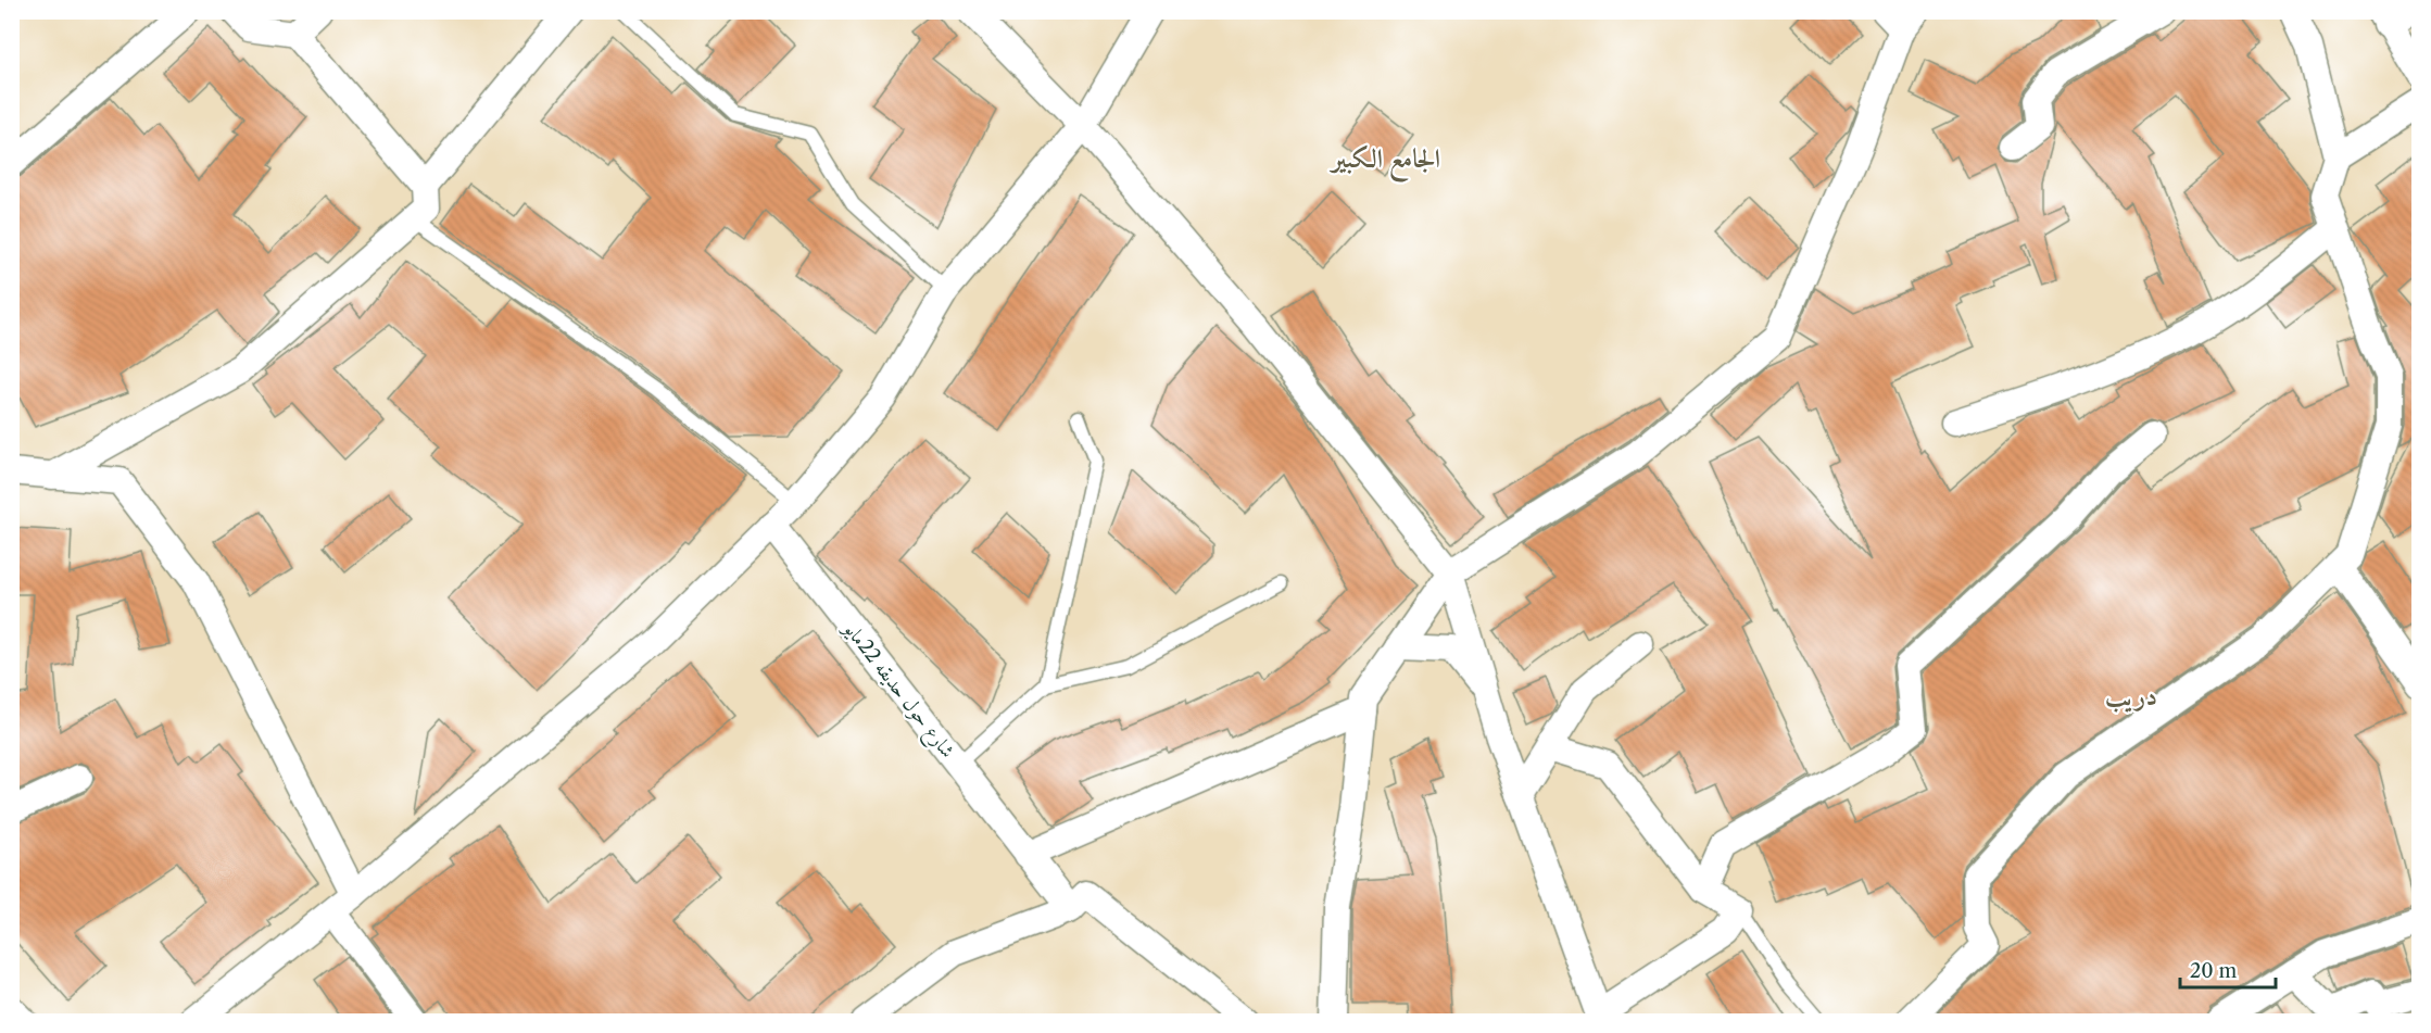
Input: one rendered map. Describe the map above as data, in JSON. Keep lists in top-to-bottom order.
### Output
{
  "streets": {
    "street": ["شارع حول حديقه 22مايو"]
  },
  "districts": ["الجامع الكبير", "دريب"],
  "scale_bar": "20 m"
}
